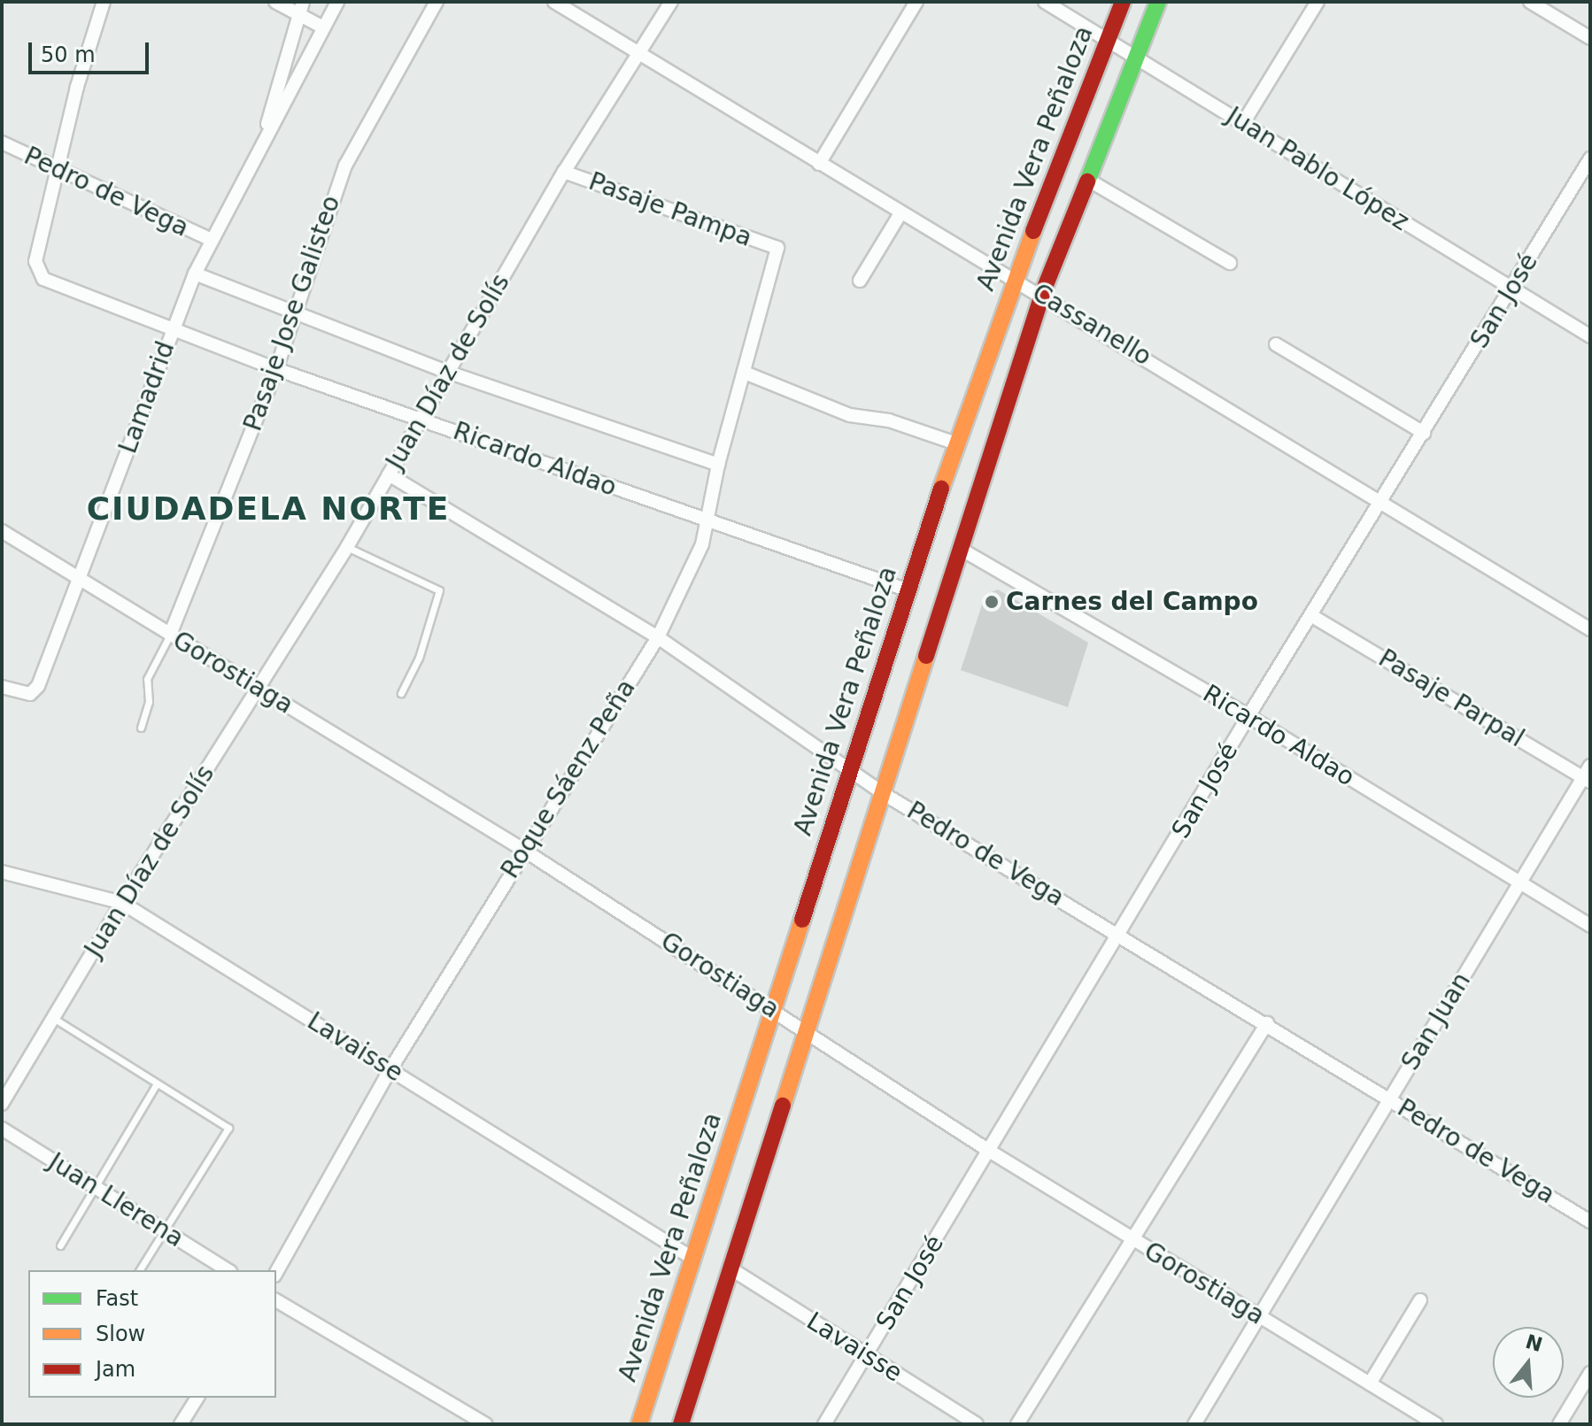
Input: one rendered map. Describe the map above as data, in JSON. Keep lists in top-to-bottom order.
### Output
{
  "streets": {
    "main road": ["Avenida Vera Peñaloza"],
    "street": [
      "Juan Pablo López",
      "Pedro de Vega",
      "Pasaje Pampa",
      "San José",
      "Pasaje Jose Galisteo",
      "Cassanello",
      "Juan Díaz de Solís",
      "Lamadrid",
      "Ricardo Aldao",
      "Gorostiaga",
      "Pasaje Parpal",
      "Roque Sáenz Peña",
      "San Juan",
      "Lavaisse",
      "Juan Llerena"
    ]
  },
  "crossings": [
    ["Avenida Vera Peñaloza", "Juan Pablo López"],
    ["Avenida Vera Peñaloza", "Pedro de Vega"],
    ["Avenida Vera Peñaloza", "Cassanello"],
    ["Avenida Vera Peñaloza", "Ricardo Aldao"],
    ["Avenida Vera Peñaloza", "Gorostiaga"],
    ["Avenida Vera Peñaloza", "Lavaisse"],
    ["Juan Pablo López", "San José"],
    ["Pedro de Vega", "San José"],
    ["Pedro de Vega", "Juan Díaz de Solís"],
    ["Pedro de Vega", "Lamadrid"],
    ["Pedro de Vega", "Ricardo Aldao"],
    ["Pedro de Vega", "Roque Sáenz Peña"],
    ["Pedro de Vega", "San Juan"],
    ["Pasaje Pampa", "Juan Díaz de Solís"],
    ["Pasaje Pampa", "Roque Sáenz Peña"],
    ["San José", "Cassanello"],
    ["San José", "Ricardo Aldao"],
    ["San José", "Gorostiaga"],
    ["San José", "Pasaje Parpal"],
    ["San José", "Lavaisse"],
    ["Pasaje Jose Galisteo", "Ricardo Aldao"],
    ["Pasaje Jose Galisteo", "Gorostiaga"],
    ["Cassanello", "Juan Díaz de Solís"],
    ["Juan Díaz de Solís", "Ricardo Aldao"],
    ["Juan Díaz de Solís", "Gorostiaga"],
    ["Juan Díaz de Solís", "Lavaisse"],
    ["Lamadrid", "Ricardo Aldao"],
    ["Lamadrid", "Gorostiaga"],
    ["Ricardo Aldao", "Roque Sáenz Peña"],
    ["Ricardo Aldao", "San Juan"],
    ["Gorostiaga", "Roque Sáenz Peña"],
    ["Gorostiaga", "San Juan"],
    ["Pasaje Parpal", "San Juan"],
    ["Roque Sáenz Peña", "Lavaisse"]
  ],
  "districts": ["CIUDADELA NORTE"],
  "places": ["Carnes del Campo"],
  "legend": ["Fast", "Slow", "Jam"],
  "scale_bar": "50 m",
  "north": "top"
}
